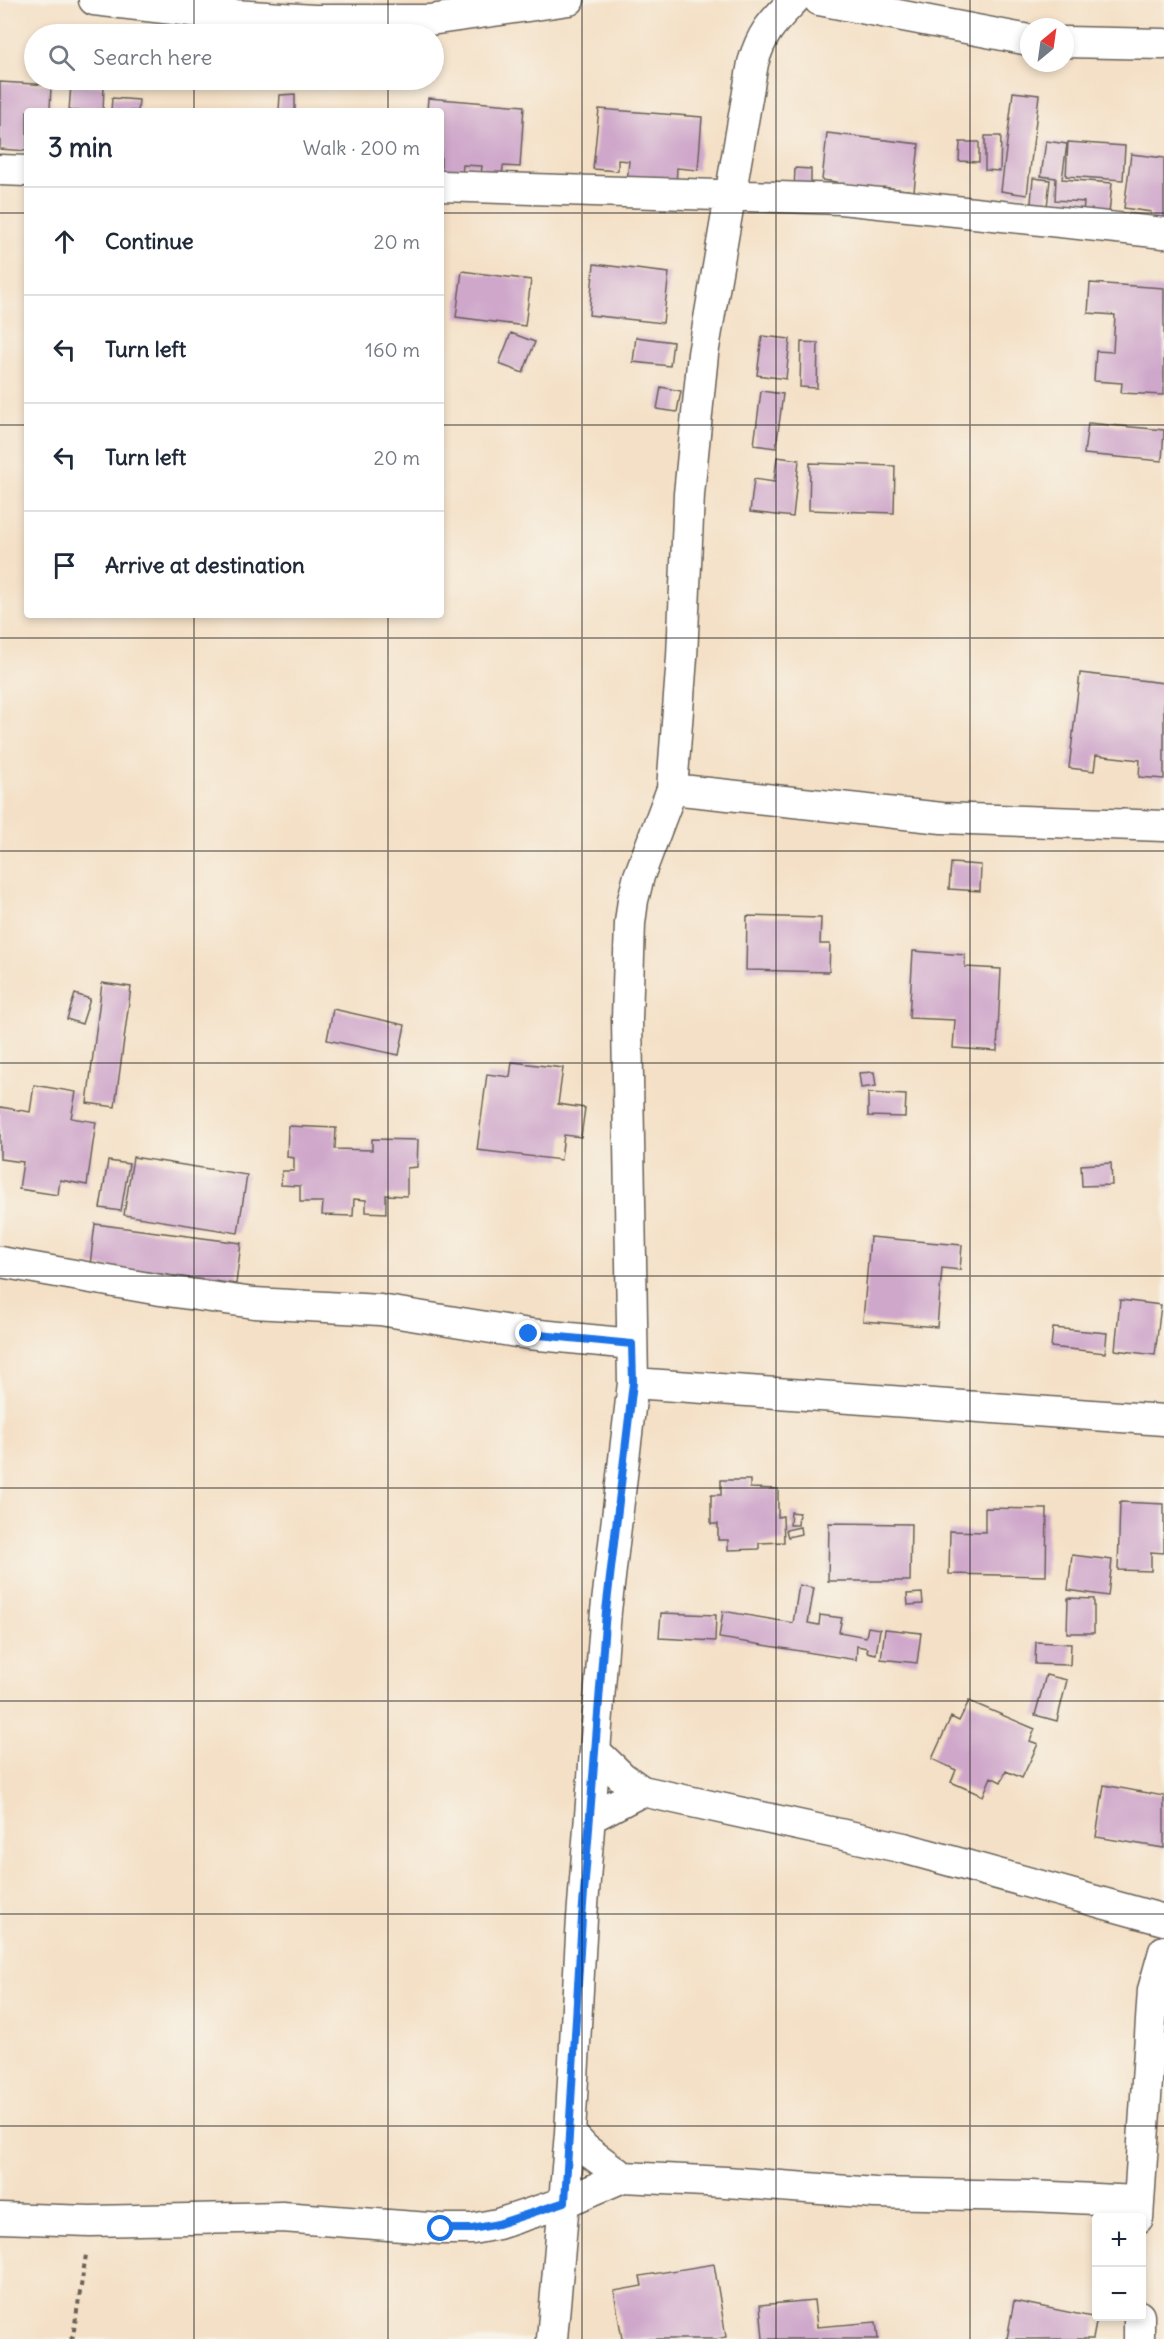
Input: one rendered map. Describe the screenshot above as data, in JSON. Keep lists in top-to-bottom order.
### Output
{
  "north": "top right",
  "page": {
    "search": "Search here",
    "heading": ["3 min", "Walk · 200 m"],
    "list": [
      ["Continue", "20 m"],
      ["Turn left", "160 m"],
      ["Turn left", "20 m"],
      "Arrive at destination"
    ],
    "map_buttons": ["+", "−"]
  }
}
